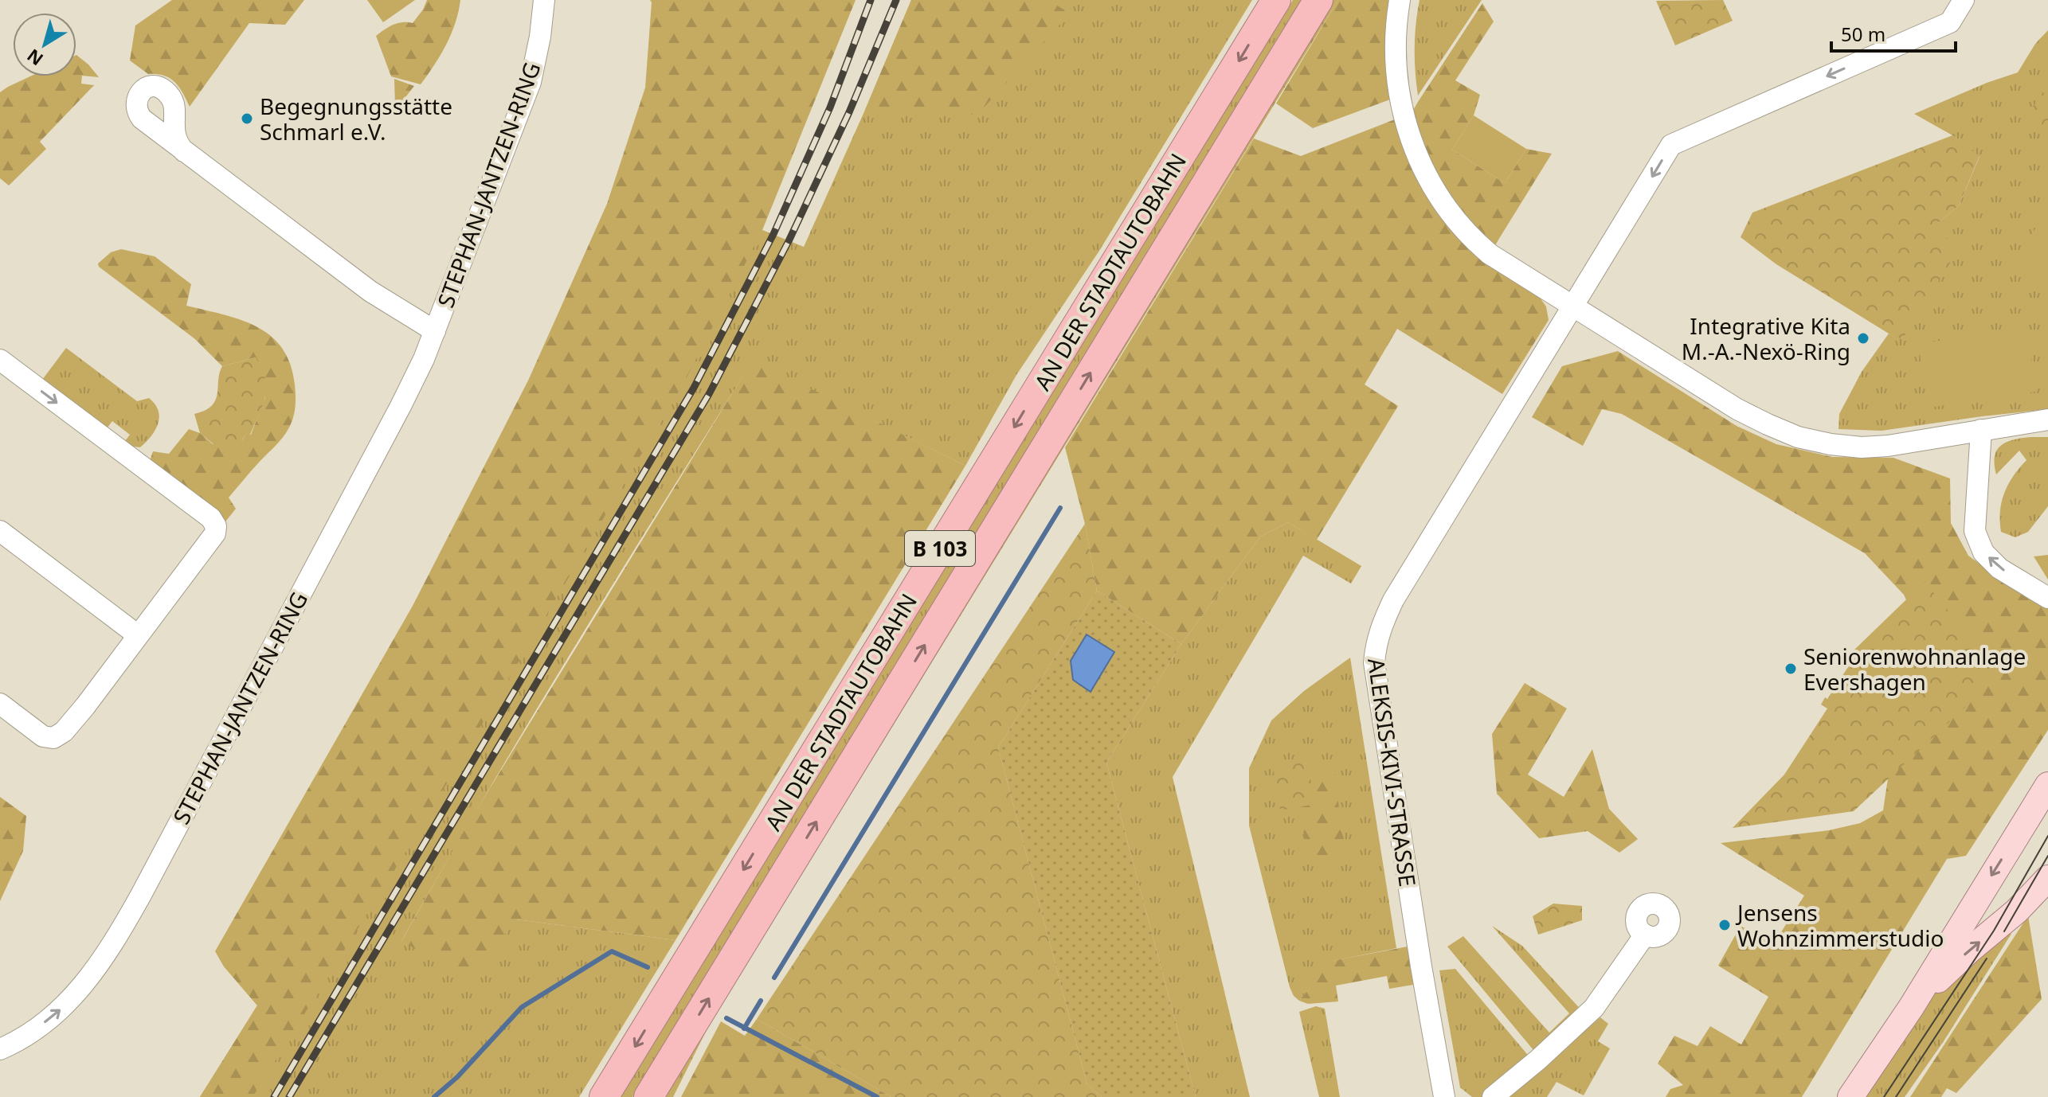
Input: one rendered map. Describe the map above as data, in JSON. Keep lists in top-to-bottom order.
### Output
{
  "streets": {
    "highway": ["AN DER STADTAUTOBAHN", "B 103"],
    "street": ["STEPHAN-JANTZEN-RING", "ALEKSIS-KIVI-STRASSE"]
  },
  "one_way": ["STEPHAN-JANTZEN-RING", "ALEKSIS-KIVI-STRASSE"],
  "places": [
    "Begegnungsstätte Schmarl e.V.",
    "Integrative Kita M.-A.-Nexö-Ring",
    "Seniorenwohnanlage Evershagen",
    "Jensens Wohnzimmerstudio"
  ],
  "scale_bar": "50 m",
  "north": "bottom left"
}
